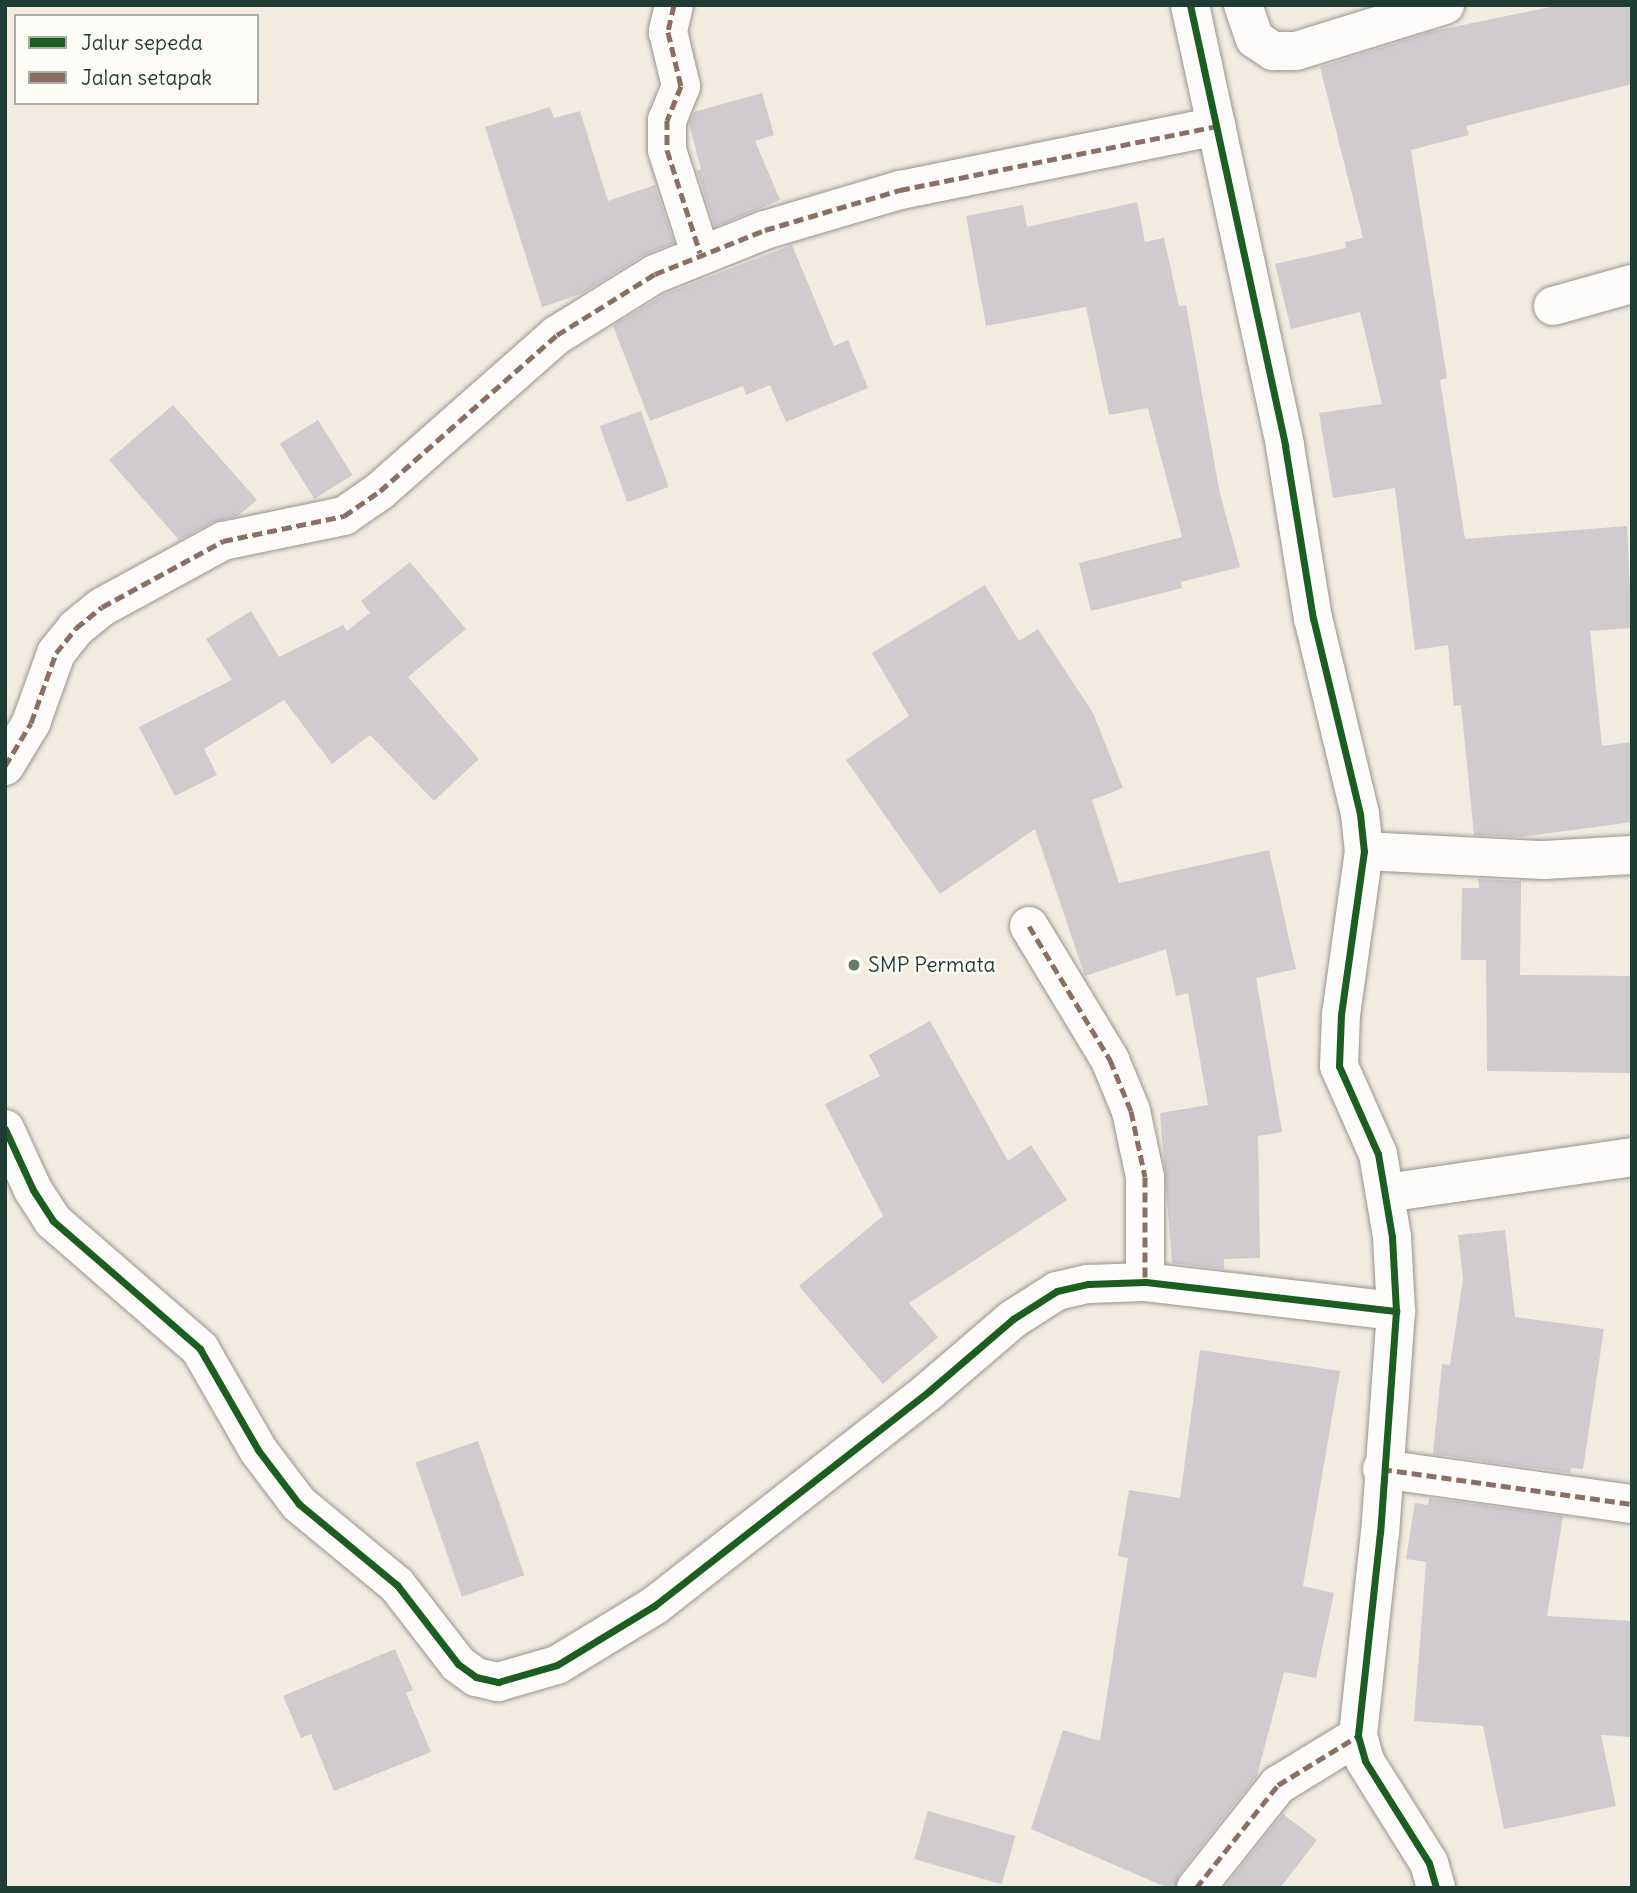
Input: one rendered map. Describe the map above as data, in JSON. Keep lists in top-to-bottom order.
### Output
{
  "places": ["SMP Permata"],
  "legend": ["Jalur sepeda", "Jalan setapak"]
}
